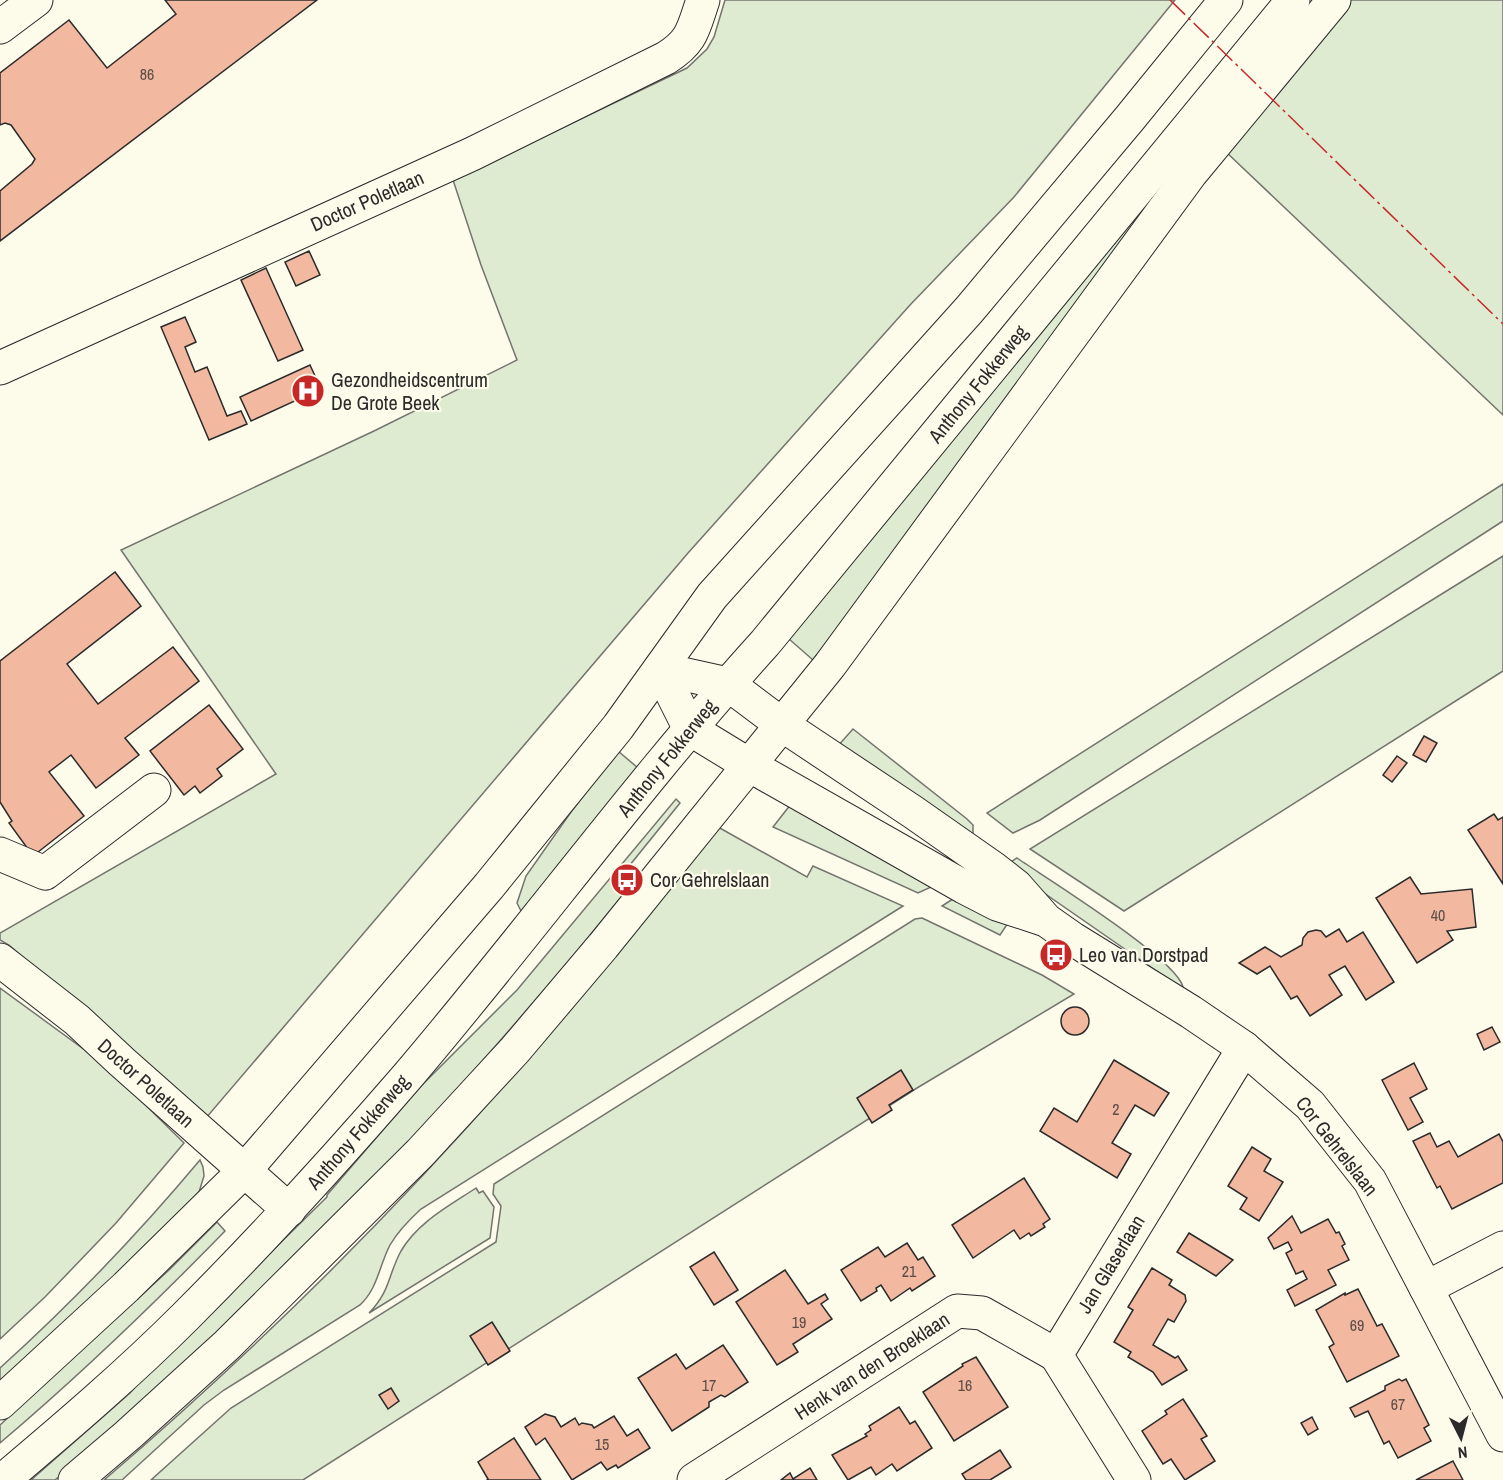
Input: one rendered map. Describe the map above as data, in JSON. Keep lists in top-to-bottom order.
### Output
{
  "streets": {
    "main road": [
      "Doctor Poletlaan",
      "Anthony Fokkerweg",
      "Cor Gehrelslaan",
      "Jan Glaserlaan",
      "Henk van den Broeklaan"
    ]
  },
  "crossings": [
    ["Doctor Poletlaan", "Anthony Fokkerweg"],
    ["Anthony Fokkerweg", "Cor Gehrelslaan"],
    ["Cor Gehrelslaan", "Jan Glaserlaan"],
    ["Jan Glaserlaan", "Henk van den Broeklaan"]
  ],
  "places": {
    "hospital": ["Gezondheidscentrum De Grote Beek"],
    "bus stop": ["Cor Gehrelslaan", "Leo van Dorstpad"]
  },
  "house_numbers": [
    "86",
    "40",
    "2",
    "21",
    "19",
    "69",
    "17",
    "16",
    "67",
    "15"
  ],
  "north": "bottom"
}
